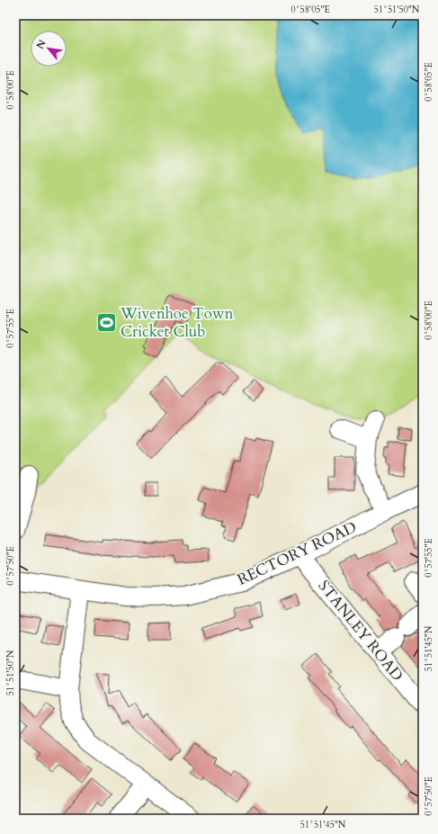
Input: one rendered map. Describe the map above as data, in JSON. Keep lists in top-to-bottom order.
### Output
{
  "streets": {
    "street": ["RECTORY ROAD", "STANLEY ROAD"]
  },
  "crossings": [
    ["RECTORY ROAD", "STANLEY ROAD"]
  ],
  "places": {
    "sports": ["Wivenhoe Town Cricket Club"]
  },
  "north": "top left",
  "coordinates": [
    "0°58'05\"E",
    "51°51'50\"N",
    "0°58'00\"E",
    "0°57'55\"E",
    "0°57'50\"E",
    "51°51'45\"N"
  ]
}
